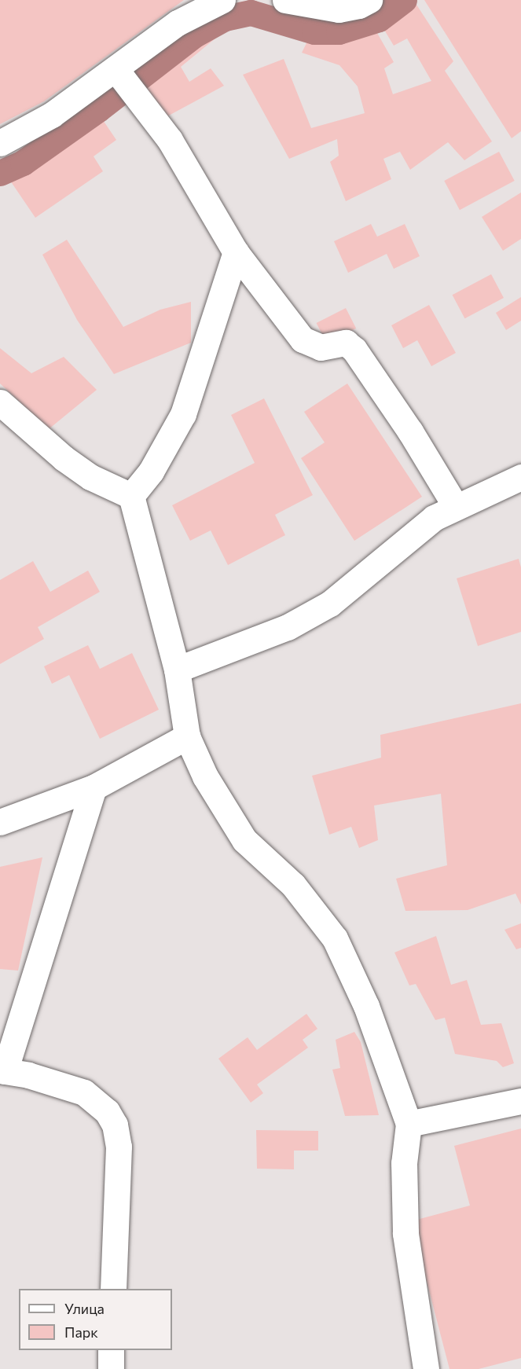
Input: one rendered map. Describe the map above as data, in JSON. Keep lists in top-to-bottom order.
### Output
{
  "legend": ["Улица", "Парк"]
}
